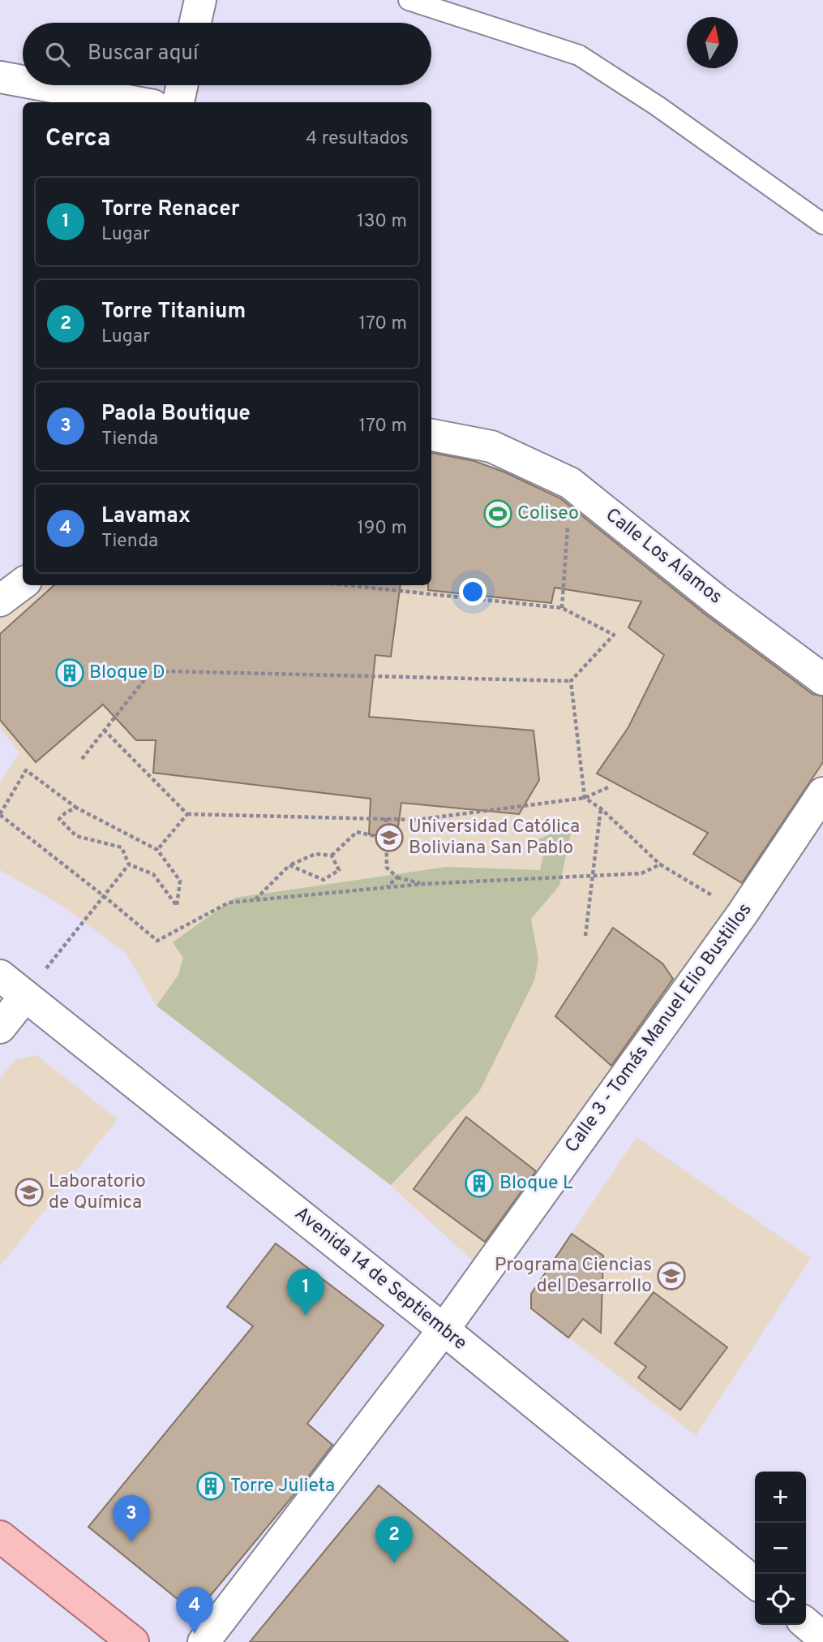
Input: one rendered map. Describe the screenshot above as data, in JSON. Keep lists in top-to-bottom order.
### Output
{
  "streets": {
    "street": ["Calle Los Alamos", "Calle 3 - Tomás Manuel Elio Bustillos", "Avenida 14 de Septiembre"]
  },
  "crossings": [
    ["Calle 3 - Tomás Manuel Elio Bustillos", "Avenida 14 de Septiembre"]
  ],
  "places": {
    "sports": ["Coliseo"],
    "building": ["Bloque D", "Bloque L", "Torre Julieta"],
    "school or university": ["Universidad Católica Boliviana San Pablo", "Laboratorio de Química", "Programa Ciencias del Desarrollo"]
  },
  "north": "top",
  "page": {
    "search": "Buscar aquí",
    "heading": ["Cerca", "4 resultados"],
    "list": [
      {
        "mark": "1",
        "name": "Torre Renacer",
        "note": "Lugar",
        "value": "130 m"
      },
      {
        "mark": "2",
        "name": "Torre Titanium",
        "note": "Lugar",
        "value": "170 m"
      },
      {
        "mark": "3",
        "name": "Paola Boutique",
        "note": "Tienda",
        "value": "170 m"
      },
      {
        "mark": "4",
        "name": "Lavamax",
        "note": "Tienda",
        "value": "190 m"
      }
    ],
    "pins": [
      "1",
      "3",
      "2",
      "4"
    ],
    "map_buttons": ["+", "−"]
  }
}
